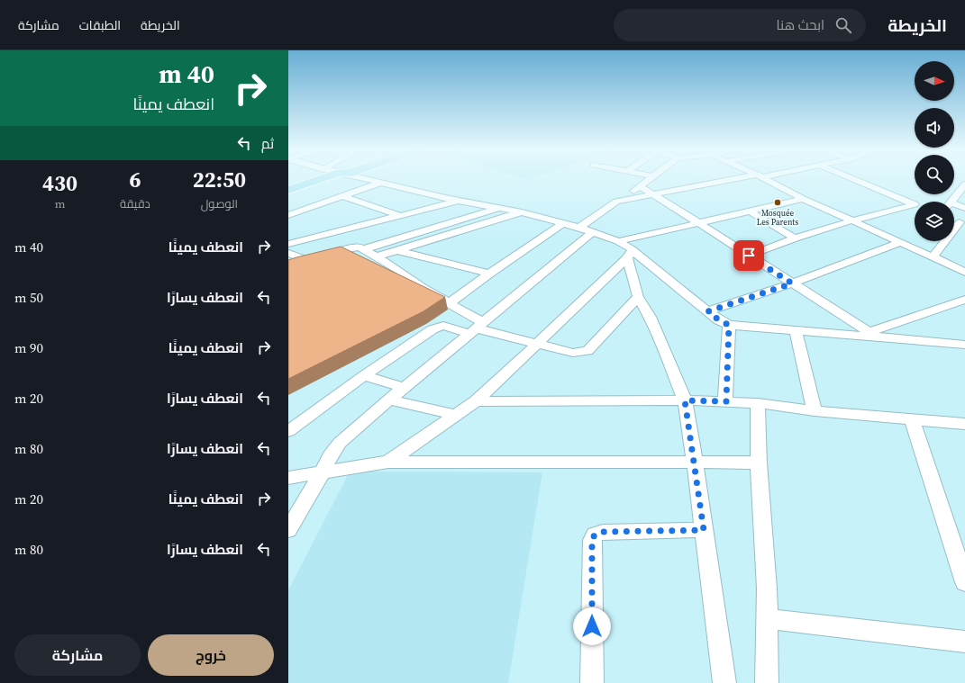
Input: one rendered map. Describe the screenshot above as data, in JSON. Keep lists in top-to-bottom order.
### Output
{
  "places": ["Mosquée Les Parents"],
  "north": "right",
  "page": {
    "header": "الخريطة",
    "search": "ابحث هنا",
    "nav": ["الخريطة", "الطبقات", "مشاركة"],
    "turn": ["40 m", "انعطف يمينًا"],
    "then": "ثم",
    "eta": [
      "22:50",
      "الوصول",
      "6",
      "دقيقة",
      "430",
      "m"
    ],
    "list": [
      {
        "name": "انعطف يمينًا",
        "value": "40 m"
      },
      {
        "name": "انعطف يسارًا",
        "value": "50 m"
      },
      {
        "name": "انعطف يمينًا",
        "value": "90 m"
      },
      {
        "name": "انعطف يسارًا",
        "value": "20 m"
      },
      {
        "name": "انعطف يسارًا",
        "value": "80 m"
      },
      {
        "name": "انعطف يمينًا",
        "value": "20 m"
      },
      {
        "name": "انعطف يسارًا",
        "value": "80 m"
      }
    ],
    "buttons": ["خروج", "مشاركة"]
  }
}
